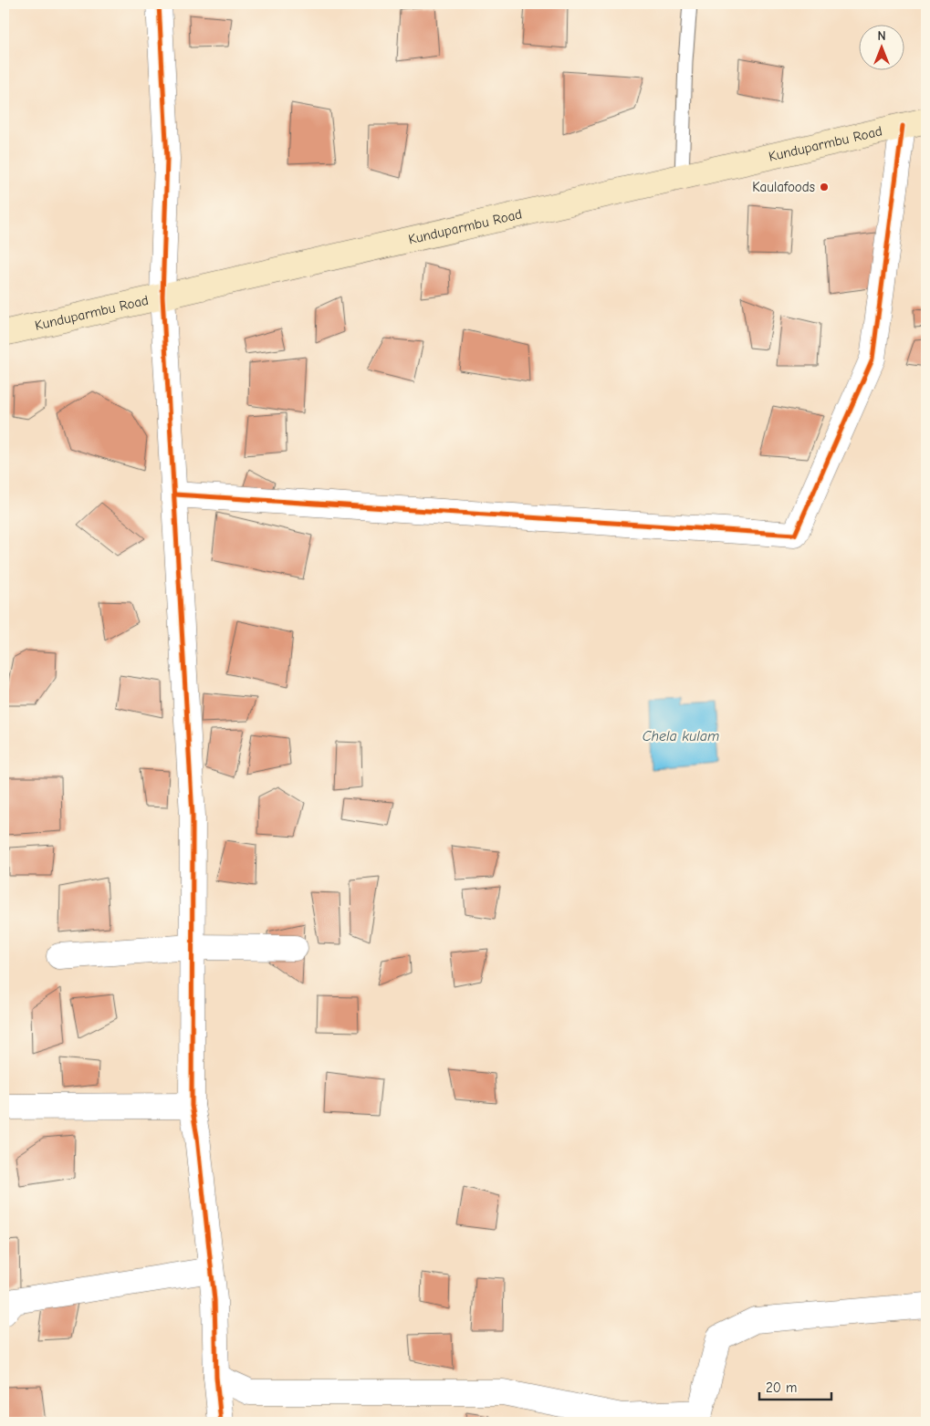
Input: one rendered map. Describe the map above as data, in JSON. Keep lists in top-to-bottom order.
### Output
{
  "streets": {
    "main road": ["Kunduparmbu Road"]
  },
  "water": ["Chela kulam"],
  "places": ["Kaulafoods"],
  "scale_bar": "20 m",
  "north": "top"
}
